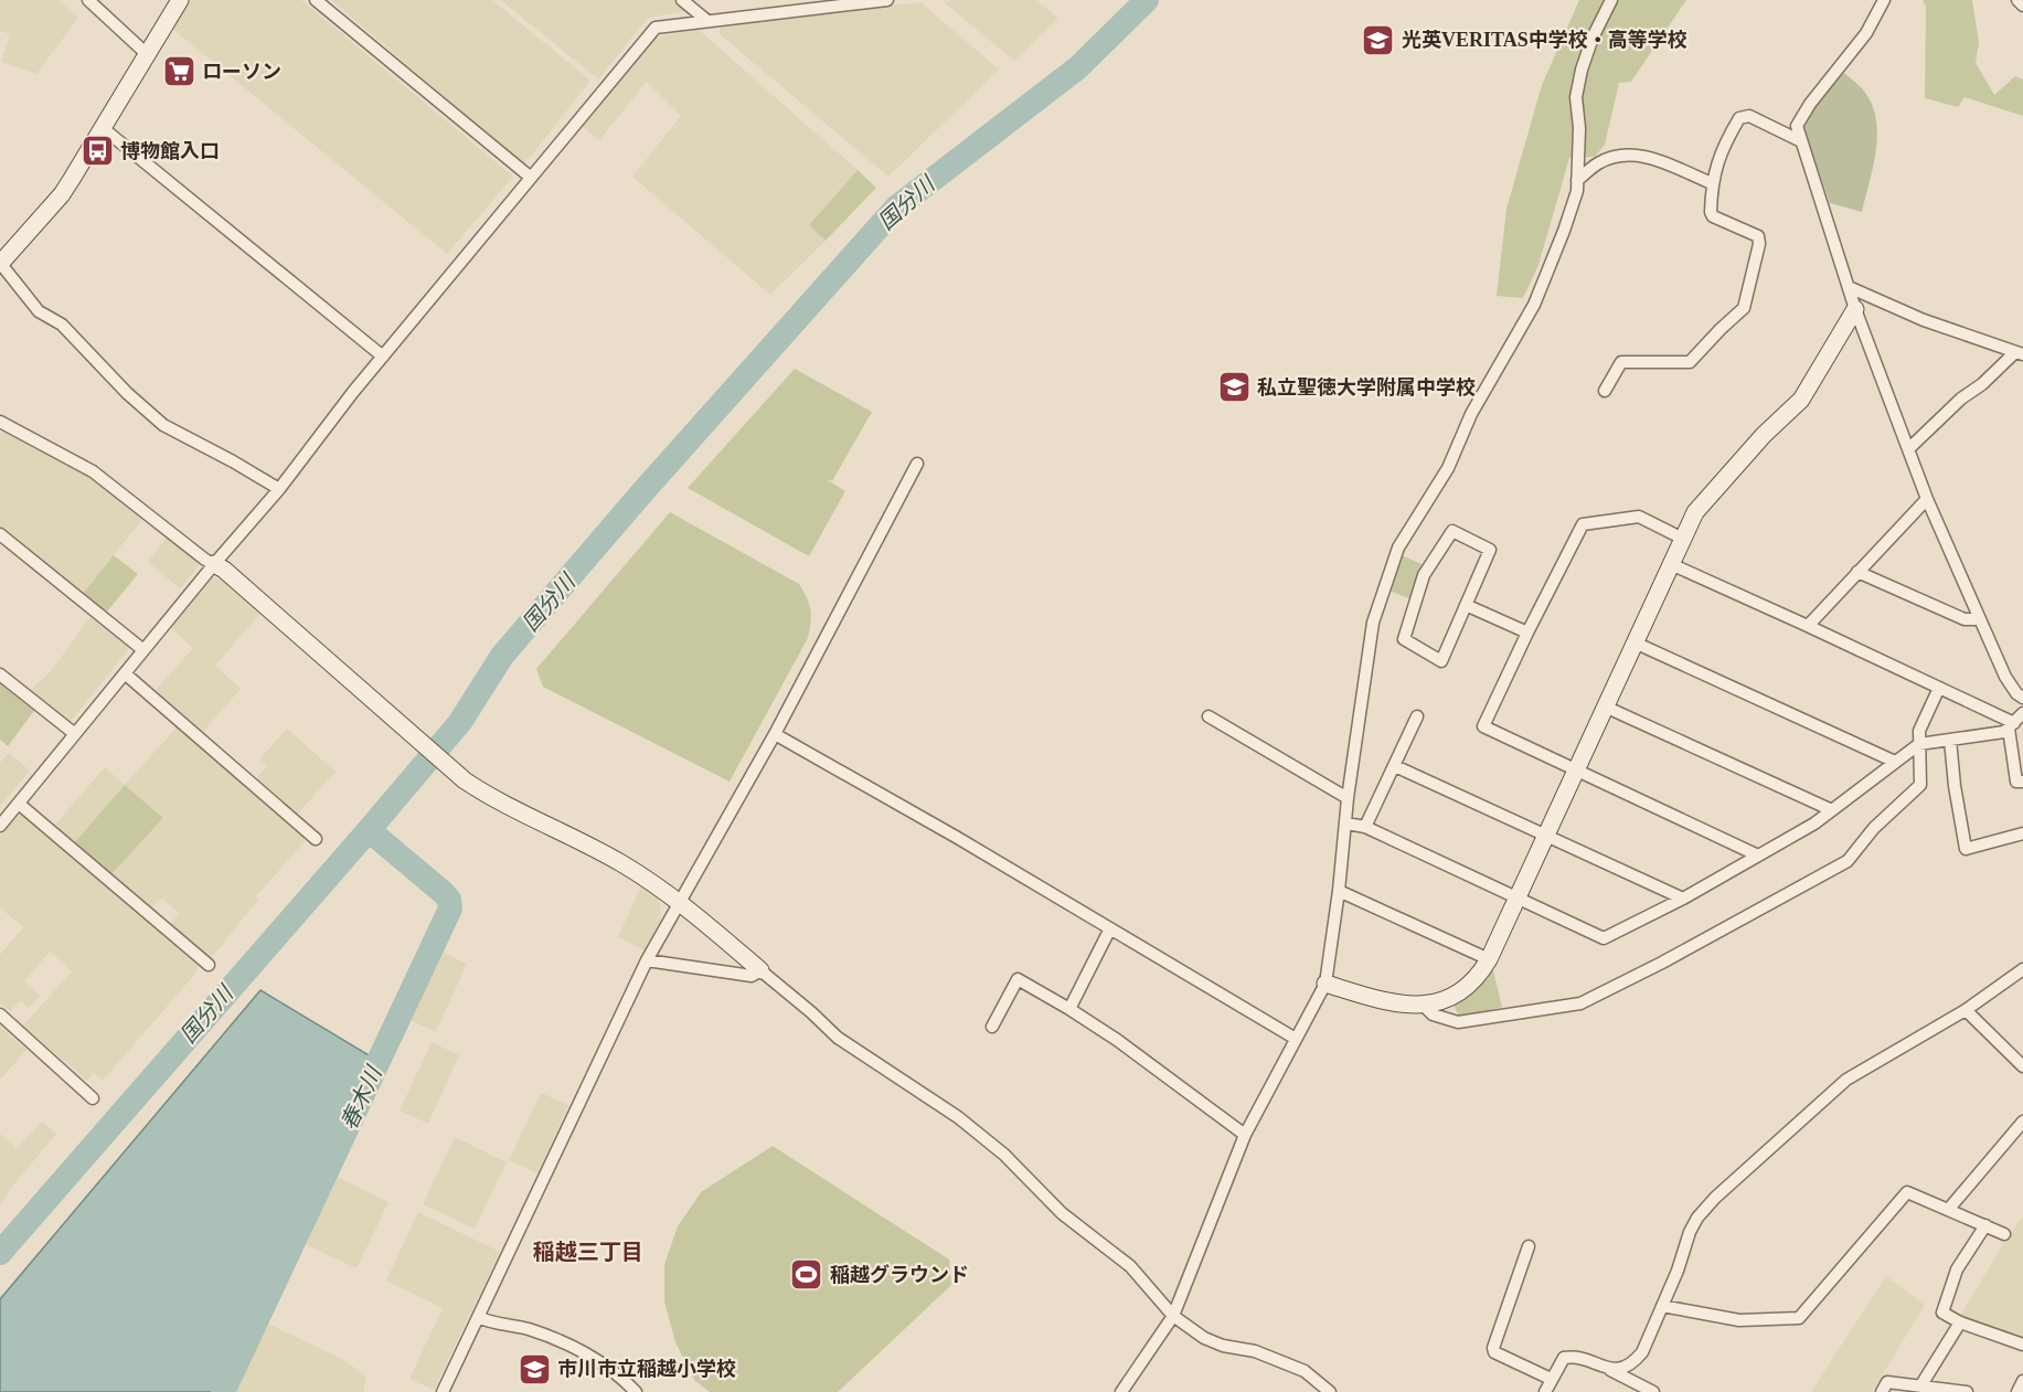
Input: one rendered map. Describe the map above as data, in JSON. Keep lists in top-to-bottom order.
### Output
{
  "districts": ["稲越三丁目"],
  "water": ["国分川", "春木川"],
  "places": {
    "school or university": ["光英VERITAS中学校・高等学校", "私立聖徳大学附属中学校", "市川市立稲越小学校"],
    "supermarket": ["ローソン"],
    "bus stop": ["博物館入口"],
    "sports": ["稲越グラウンド"]
  }
}
